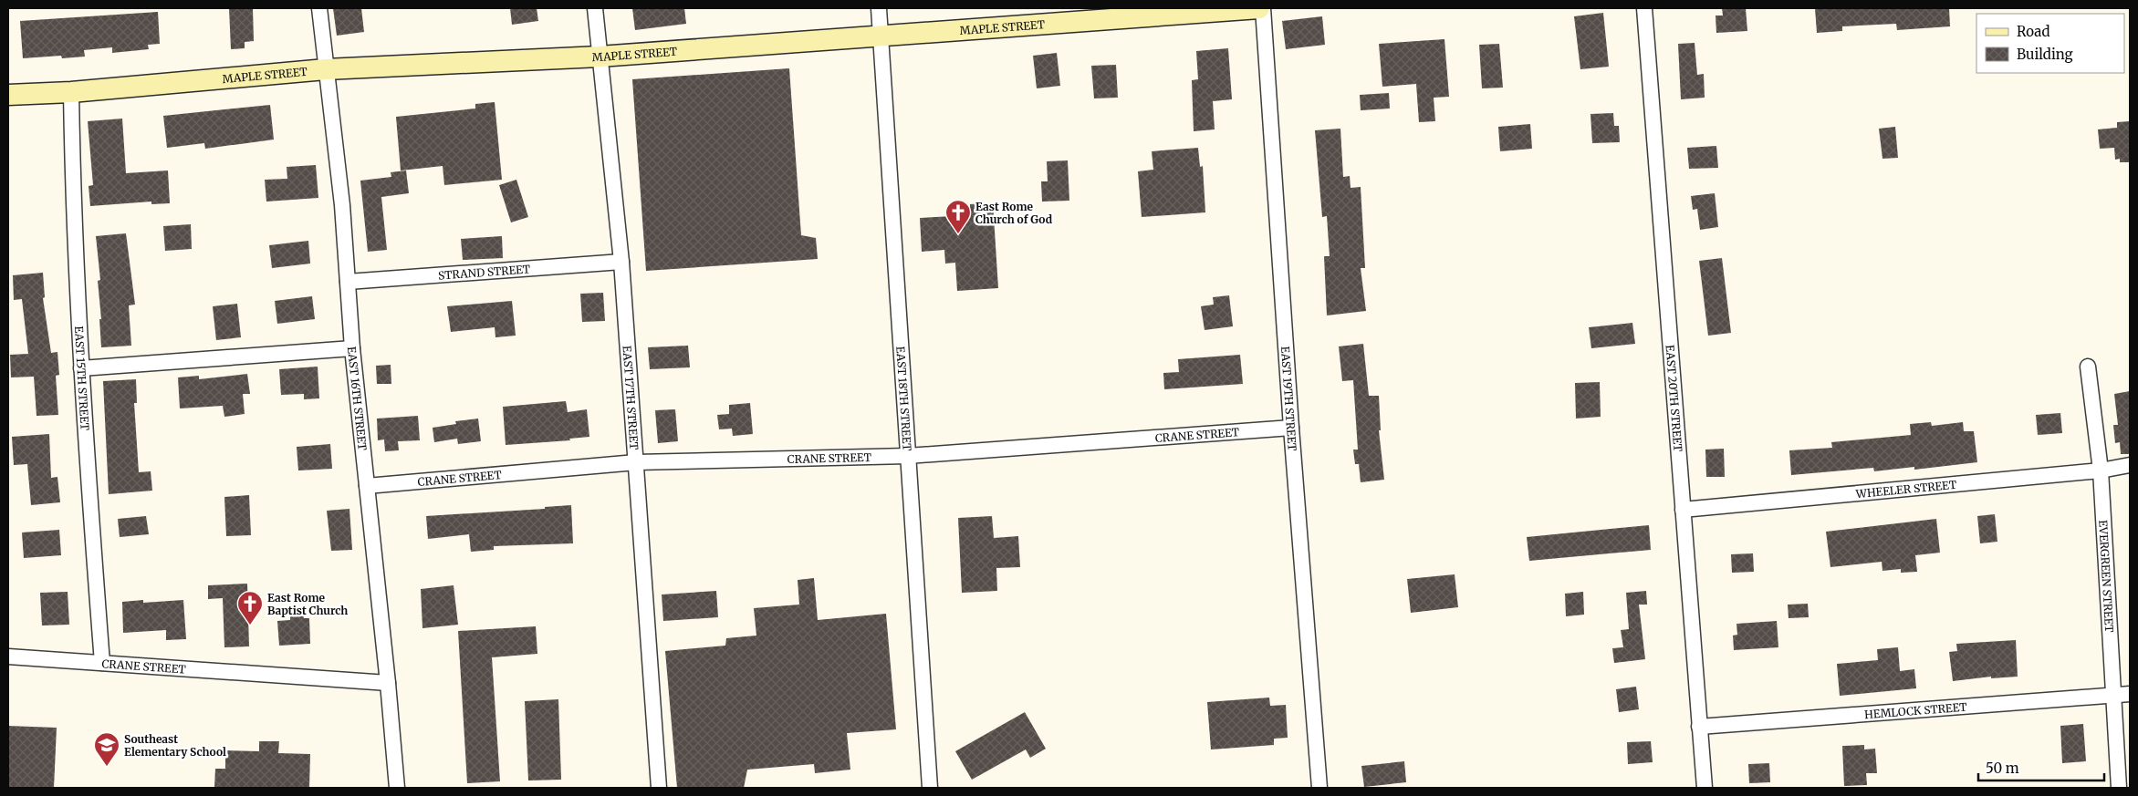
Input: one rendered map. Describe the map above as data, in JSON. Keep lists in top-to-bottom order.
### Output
{
  "streets": {
    "main road": ["MAPLE STREET"],
    "street": [
      "STRAND STREET",
      "EAST 15TH STREET",
      "EAST 17TH STREET",
      "EAST 18TH STREET",
      "EAST 16TH STREET",
      "EAST 19TH STREET",
      "EAST 20TH STREET",
      "CRANE STREET",
      "WHEELER STREET",
      "EVERGREEN STREET",
      "HEMLOCK STREET"
    ]
  },
  "crossings": [
    ["MAPLE STREET", "EAST 15TH STREET"],
    ["MAPLE STREET", "EAST 17TH STREET"],
    ["MAPLE STREET", "EAST 18TH STREET"],
    ["MAPLE STREET", "EAST 16TH STREET"],
    ["STRAND STREET", "EAST 17TH STREET"],
    ["STRAND STREET", "EAST 16TH STREET"],
    ["EAST 15TH STREET", "CRANE STREET"],
    ["EAST 17TH STREET", "CRANE STREET"],
    ["EAST 18TH STREET", "CRANE STREET"],
    ["EAST 16TH STREET", "CRANE STREET"],
    ["EAST 19TH STREET", "CRANE STREET"],
    ["EAST 20TH STREET", "WHEELER STREET"],
    ["EAST 20TH STREET", "HEMLOCK STREET"],
    ["WHEELER STREET", "EVERGREEN STREET"],
    ["EVERGREEN STREET", "HEMLOCK STREET"]
  ],
  "places": {
    "church": ["East Rome Church of God", "East Rome Baptist Church"],
    "school or university": ["Southeast Elementary School"]
  },
  "legend": ["Road", "Building"],
  "scale_bar": "50 m"
}
